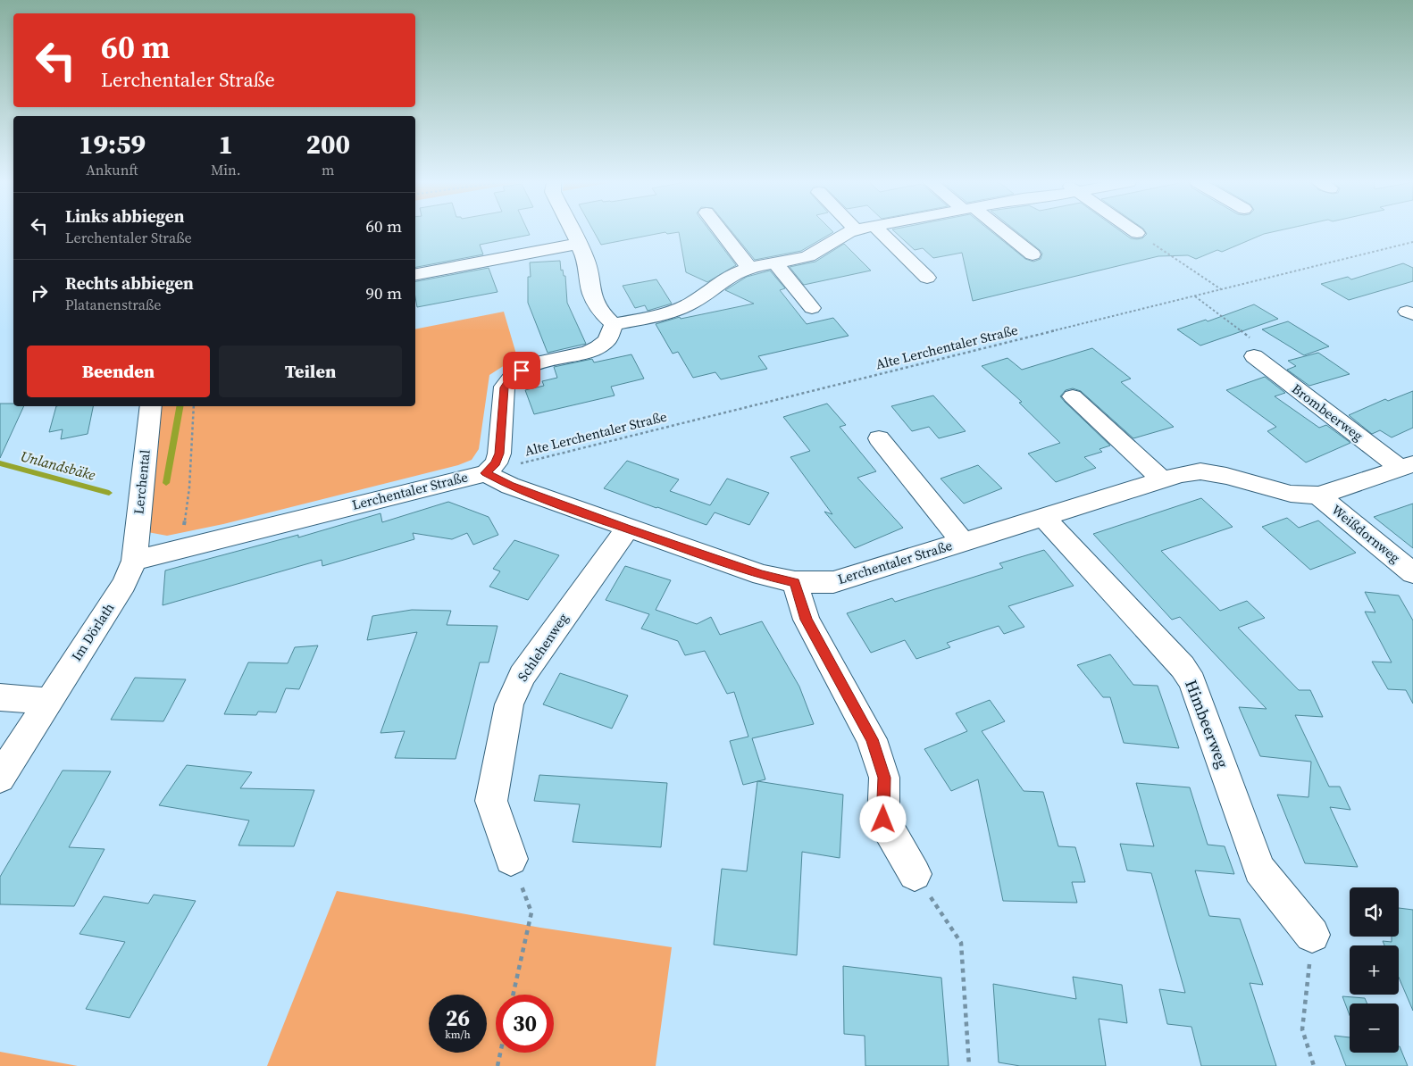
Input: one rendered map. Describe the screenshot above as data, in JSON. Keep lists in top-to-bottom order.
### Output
{
  "streets": {
    "street": [
      "Brombeerweg",
      "Lerchental",
      "Lerchentaler Straße",
      "Weißdornweg",
      "Im Dörlath",
      "Schlehenweg",
      "Himbeerweg"
    ],
    "path": ["Alte Lerchentaler Straße"]
  },
  "crossings": [
    ["Alte Lerchentaler Straße", "Lerchentaler Straße"],
    ["Brombeerweg", "Lerchentaler Straße"],
    ["Lerchental", "Lerchentaler Straße"],
    ["Lerchental", "Im Dörlath"],
    ["Lerchentaler Straße", "Weißdornweg"],
    ["Lerchentaler Straße", "Im Dörlath"],
    ["Lerchentaler Straße", "Schlehenweg"],
    ["Lerchentaler Straße", "Himbeerweg"]
  ],
  "water": ["Unlandsbäke"],
  "page": {
    "turn": ["60 m", "Lerchentaler Straße"],
    "eta": [
      "19:59",
      "Ankunft",
      "1",
      "Min.",
      "200",
      "m"
    ],
    "list": [
      {
        "name": "Links abbiegen",
        "note": "Lerchentaler Straße",
        "value": "60 m"
      },
      {
        "name": "Rechts abbiegen",
        "note": "Platanenstraße",
        "value": "90 m"
      }
    ],
    "buttons": ["Beenden", "Teilen"],
    "map_buttons": ["+", "−"],
    "speed": "26 km/h",
    "limit": "30"
  }
}
